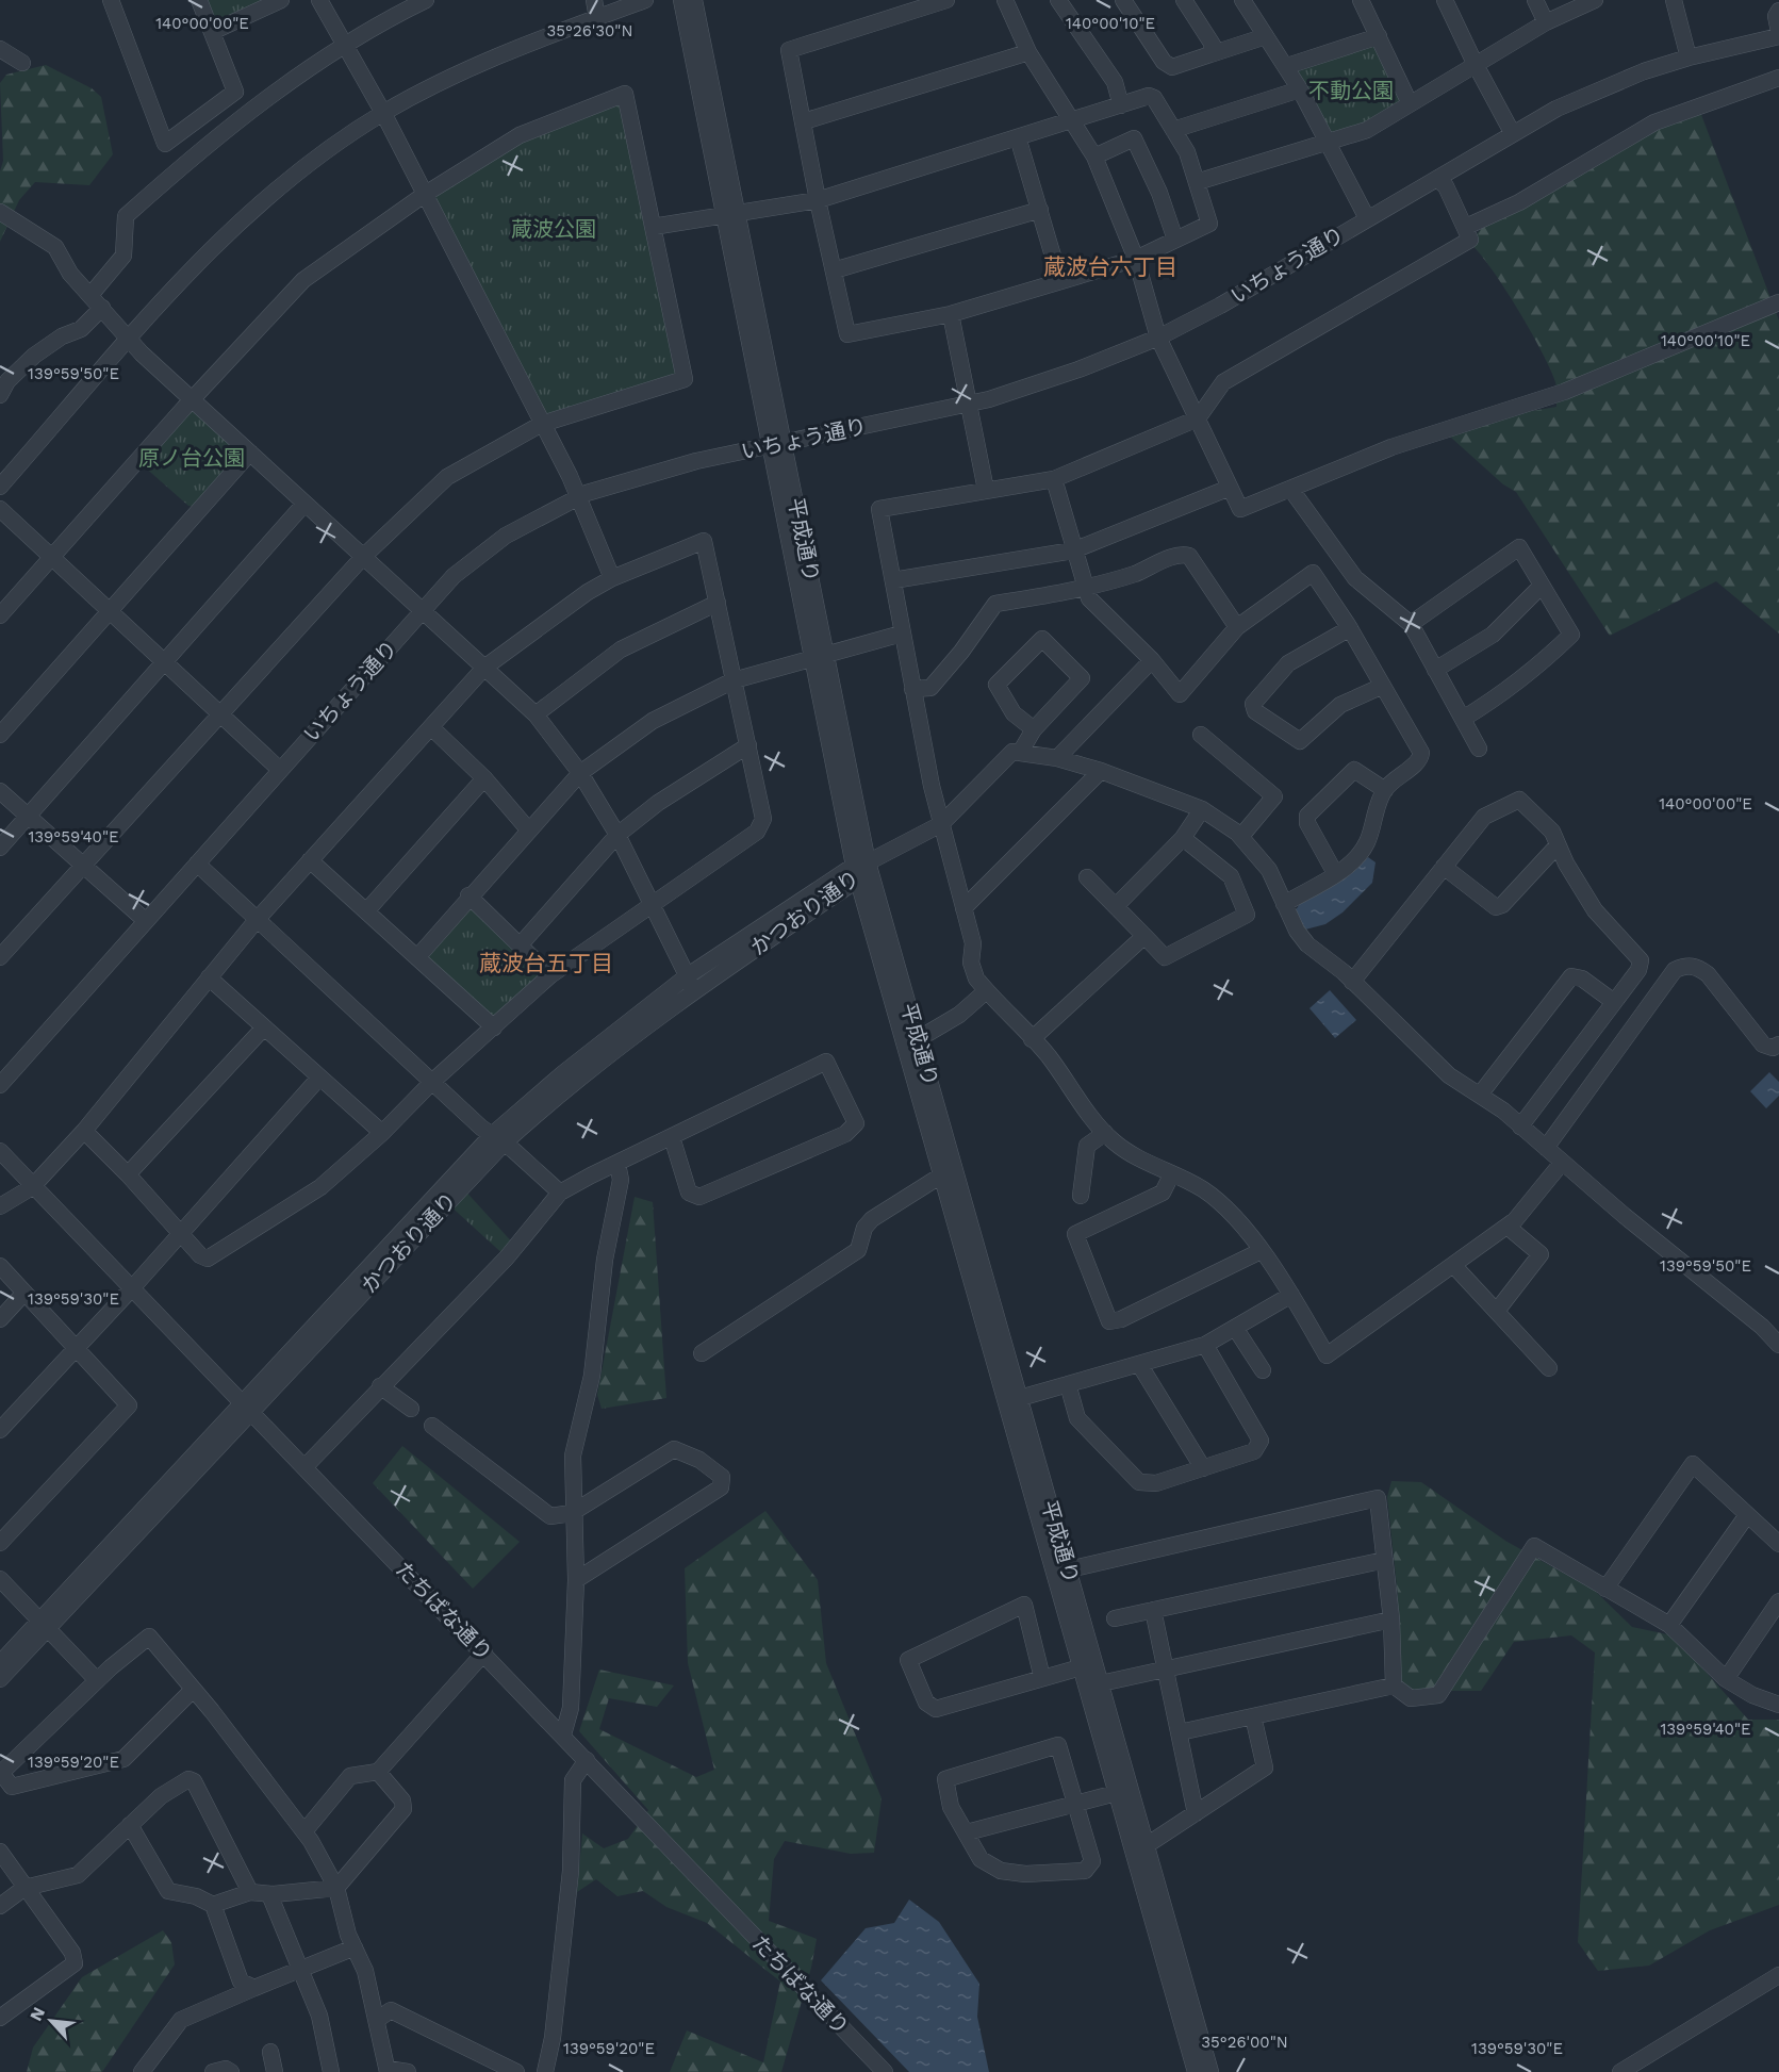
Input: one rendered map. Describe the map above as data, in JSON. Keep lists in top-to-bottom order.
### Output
{
  "streets": {
    "street": [
      "いちょう通り",
      "平成通り",
      "かつおり通り",
      "たちばな通り"
    ]
  },
  "crossings": [
    ["いちょう通り", "平成通り"],
    ["平成通り", "かつおり通り"],
    ["かつおり通り", "たちばな通り"]
  ],
  "districts": ["蔵波台六丁目", "蔵波台五丁目"],
  "parks": ["不動公園", "蔵波公園", "原ノ台公園"],
  "north": "top left",
  "coordinates": [
    "140°00'00\"E",
    "140°00'10\"E",
    "35°26'30\"N",
    "139°59'50\"E",
    "139°59'40\"E",
    "139°59'30\"E",
    "139°59'20\"E",
    "35°26'00\"N"
  ]
}
